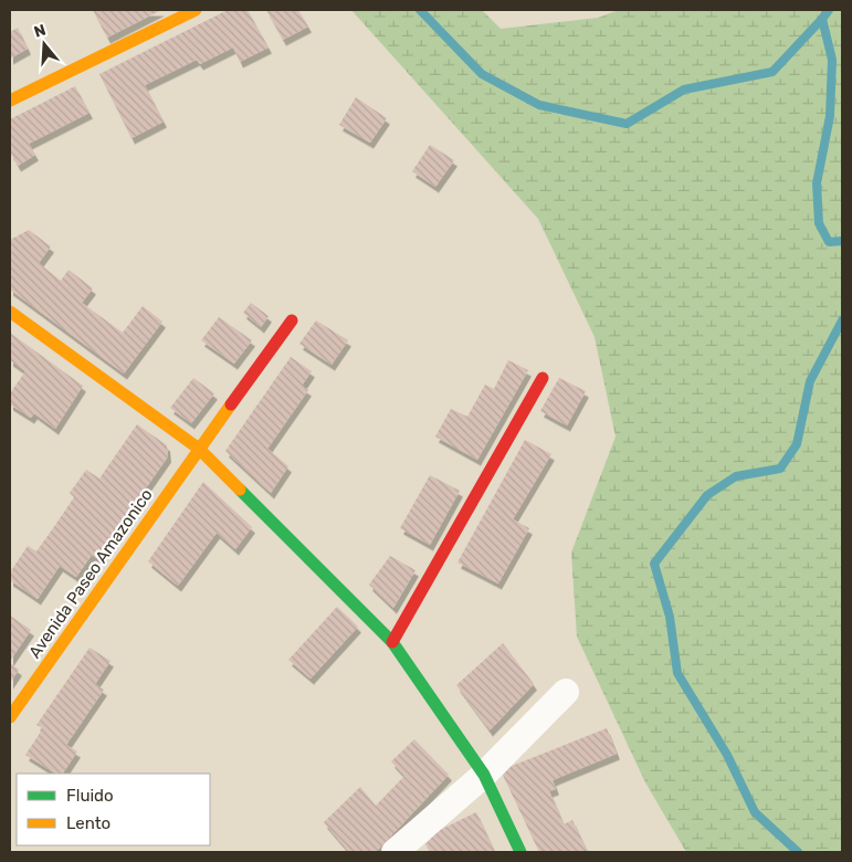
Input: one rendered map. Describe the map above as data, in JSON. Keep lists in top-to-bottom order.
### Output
{
  "streets": {
    "street": ["Avenida Paseo Amazonico"]
  },
  "legend": ["Fluido", "Lento"],
  "north": "top"
}
